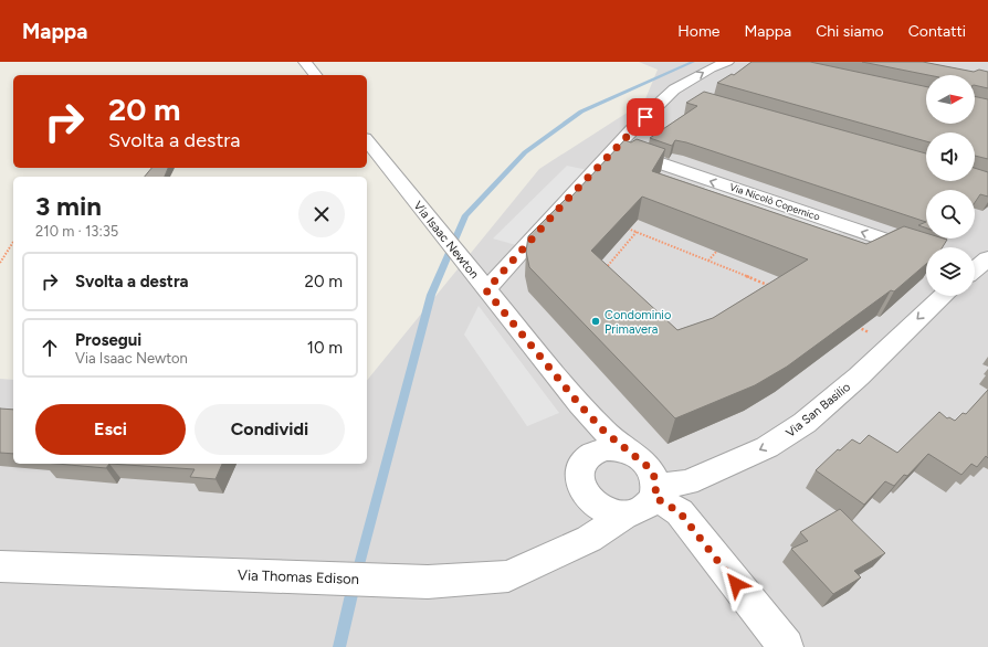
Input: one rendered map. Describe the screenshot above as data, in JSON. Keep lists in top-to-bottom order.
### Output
{
  "streets": {
    "street": [
      "Via Nicolò Copernico",
      "Via Isaac Newton",
      "Via San Basilio",
      "Via Thomas Edison"
    ]
  },
  "crossings": [
    ["Via Isaac Newton", "Via San Basilio"],
    ["Via Isaac Newton", "Via Thomas Edison"],
    ["Via San Basilio", "Via Thomas Edison"]
  ],
  "one_way": ["Via Nicolò Copernico", "Via San Basilio"],
  "places": ["Condominio Primavera"],
  "north": "right",
  "page": {
    "header": "Mappa",
    "nav": [
      "Home",
      "Mappa",
      "Chi siamo",
      "Contatti"
    ],
    "turn": ["20 m", "Svolta a destra"],
    "heading": ["3 min", "210 m · 13:35"],
    "list": [
      {
        "name": "Svolta a destra",
        "value": "20 m"
      },
      {
        "name": "Prosegui",
        "note": "Via Isaac Newton",
        "value": "10 m"
      }
    ],
    "buttons": ["Esci", "Condividi"]
  }
}
